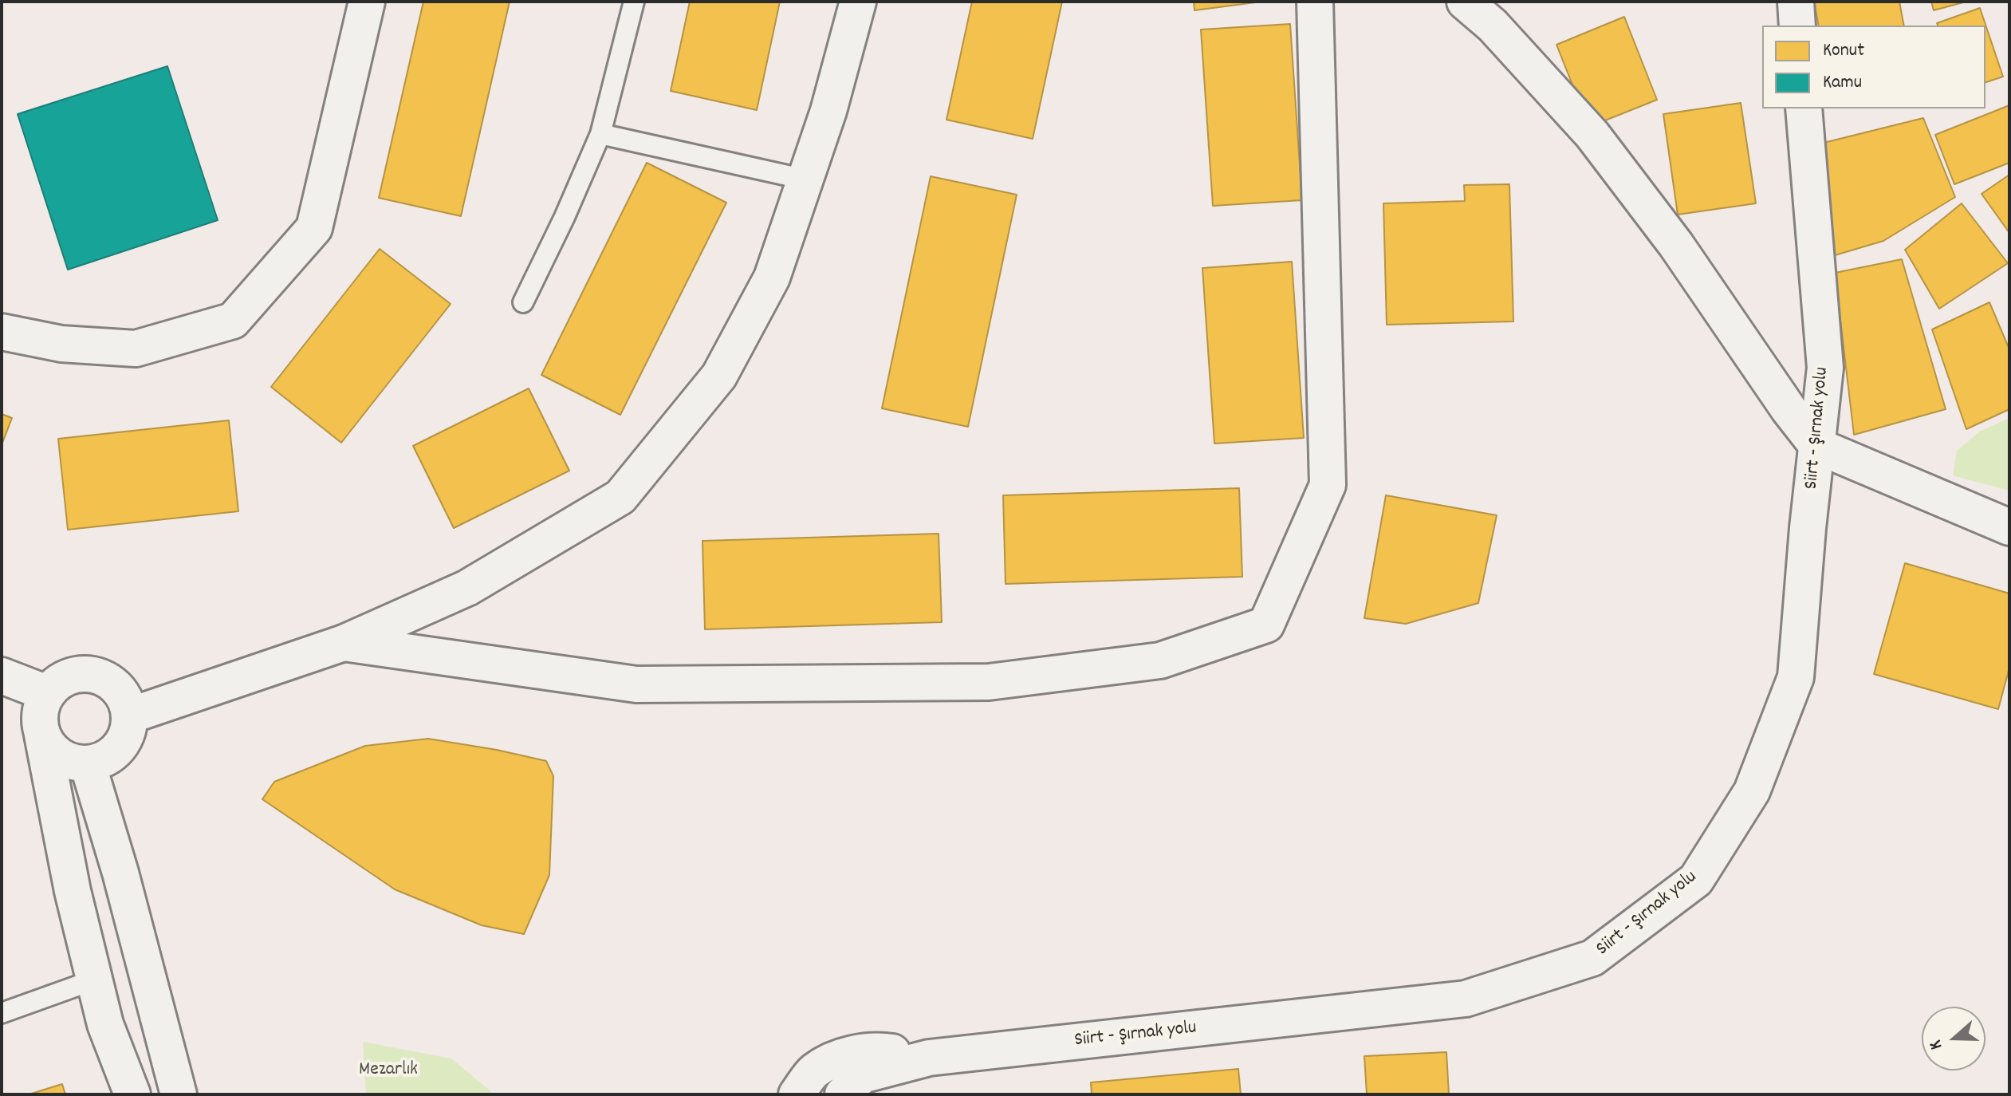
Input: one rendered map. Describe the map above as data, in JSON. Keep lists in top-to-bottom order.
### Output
{
  "streets": {
    "street": ["Siirt - Şırnak yolu"]
  },
  "parks": ["Mezarlık"],
  "legend": ["Konut", "Kamu"],
  "north": "left"
}
